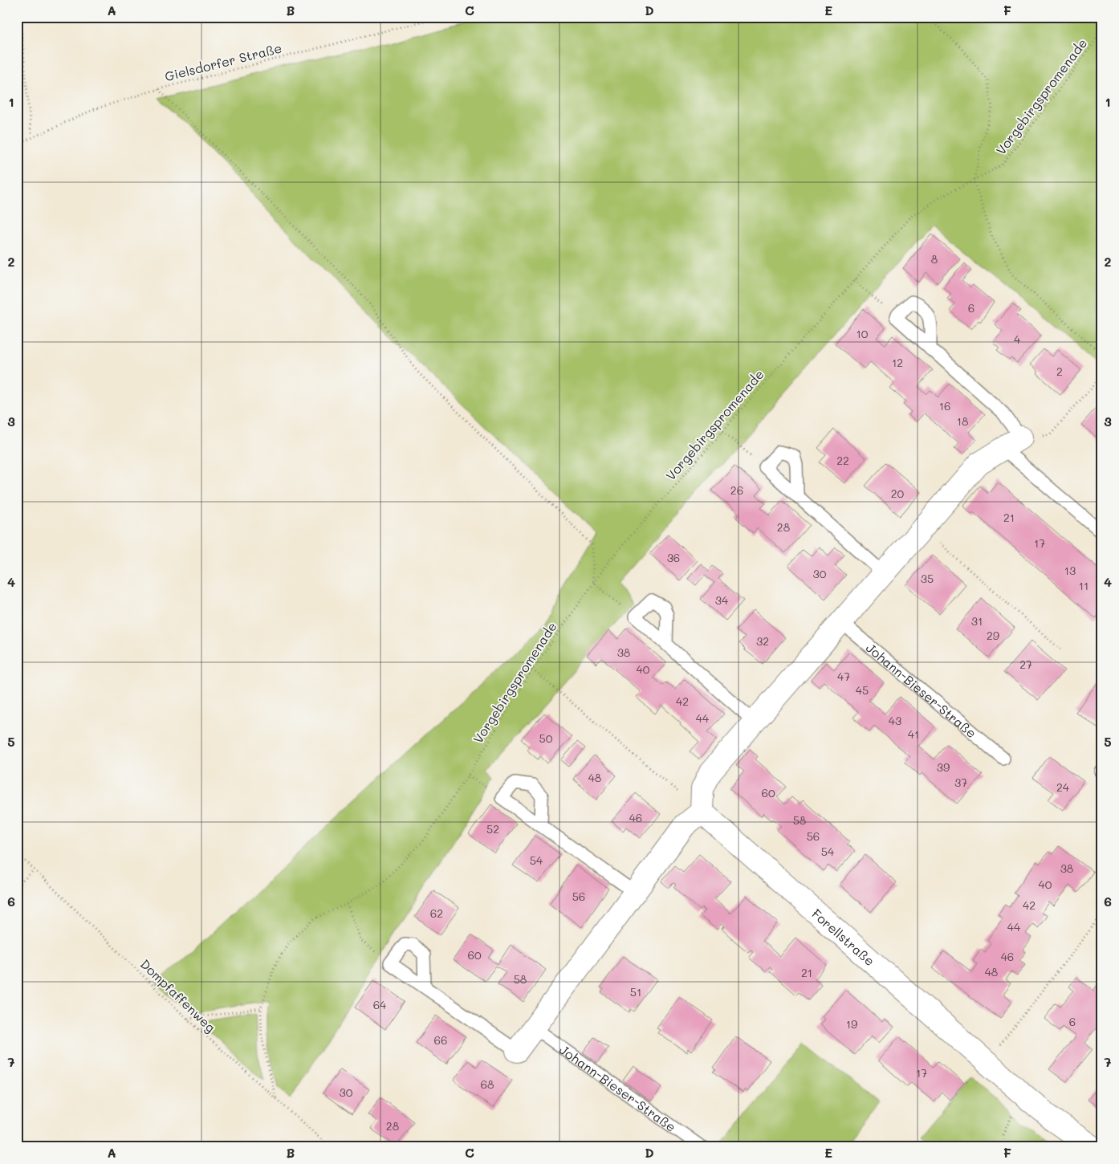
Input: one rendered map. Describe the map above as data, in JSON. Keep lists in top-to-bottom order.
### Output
{
  "streets": {
    "street": ["Forellstraße"],
    "lane": ["Johann-Bieser-Straße"],
    "path": ["Gielsdorfer Straße", "Vorgebirgspromenade", "Dompfaffenweg"]
  },
  "crossings": [
    ["Vorgebirgspromenade", "Dompfaffenweg"]
  ],
  "house_numbers": [
    "8",
    "6",
    "10",
    "4",
    "12",
    "2",
    "16",
    "18",
    "22",
    "26",
    "20",
    "21",
    "28",
    "17",
    "36",
    "13",
    "30",
    "35",
    "11",
    "34",
    "31",
    "29",
    "32",
    "38",
    "27",
    "40",
    "47",
    "45",
    "42",
    "44",
    "43",
    "41",
    "50",
    "39",
    "48",
    "37",
    "24",
    "60",
    "46",
    "58",
    "52",
    "56",
    "54",
    "54",
    "38",
    "40",
    "56",
    "42",
    "62",
    "44",
    "60",
    "46",
    "48",
    "21",
    "58",
    "51",
    "64",
    "6",
    "19",
    "66",
    "17",
    "68",
    "30",
    "28"
  ],
  "grid": {
    "columns": [
      "A",
      "B",
      "C",
      "D",
      "E",
      "F"
    ],
    "rows": [
      "1",
      "2",
      "3",
      "4",
      "5",
      "6",
      "7"
    ]
  }
}
